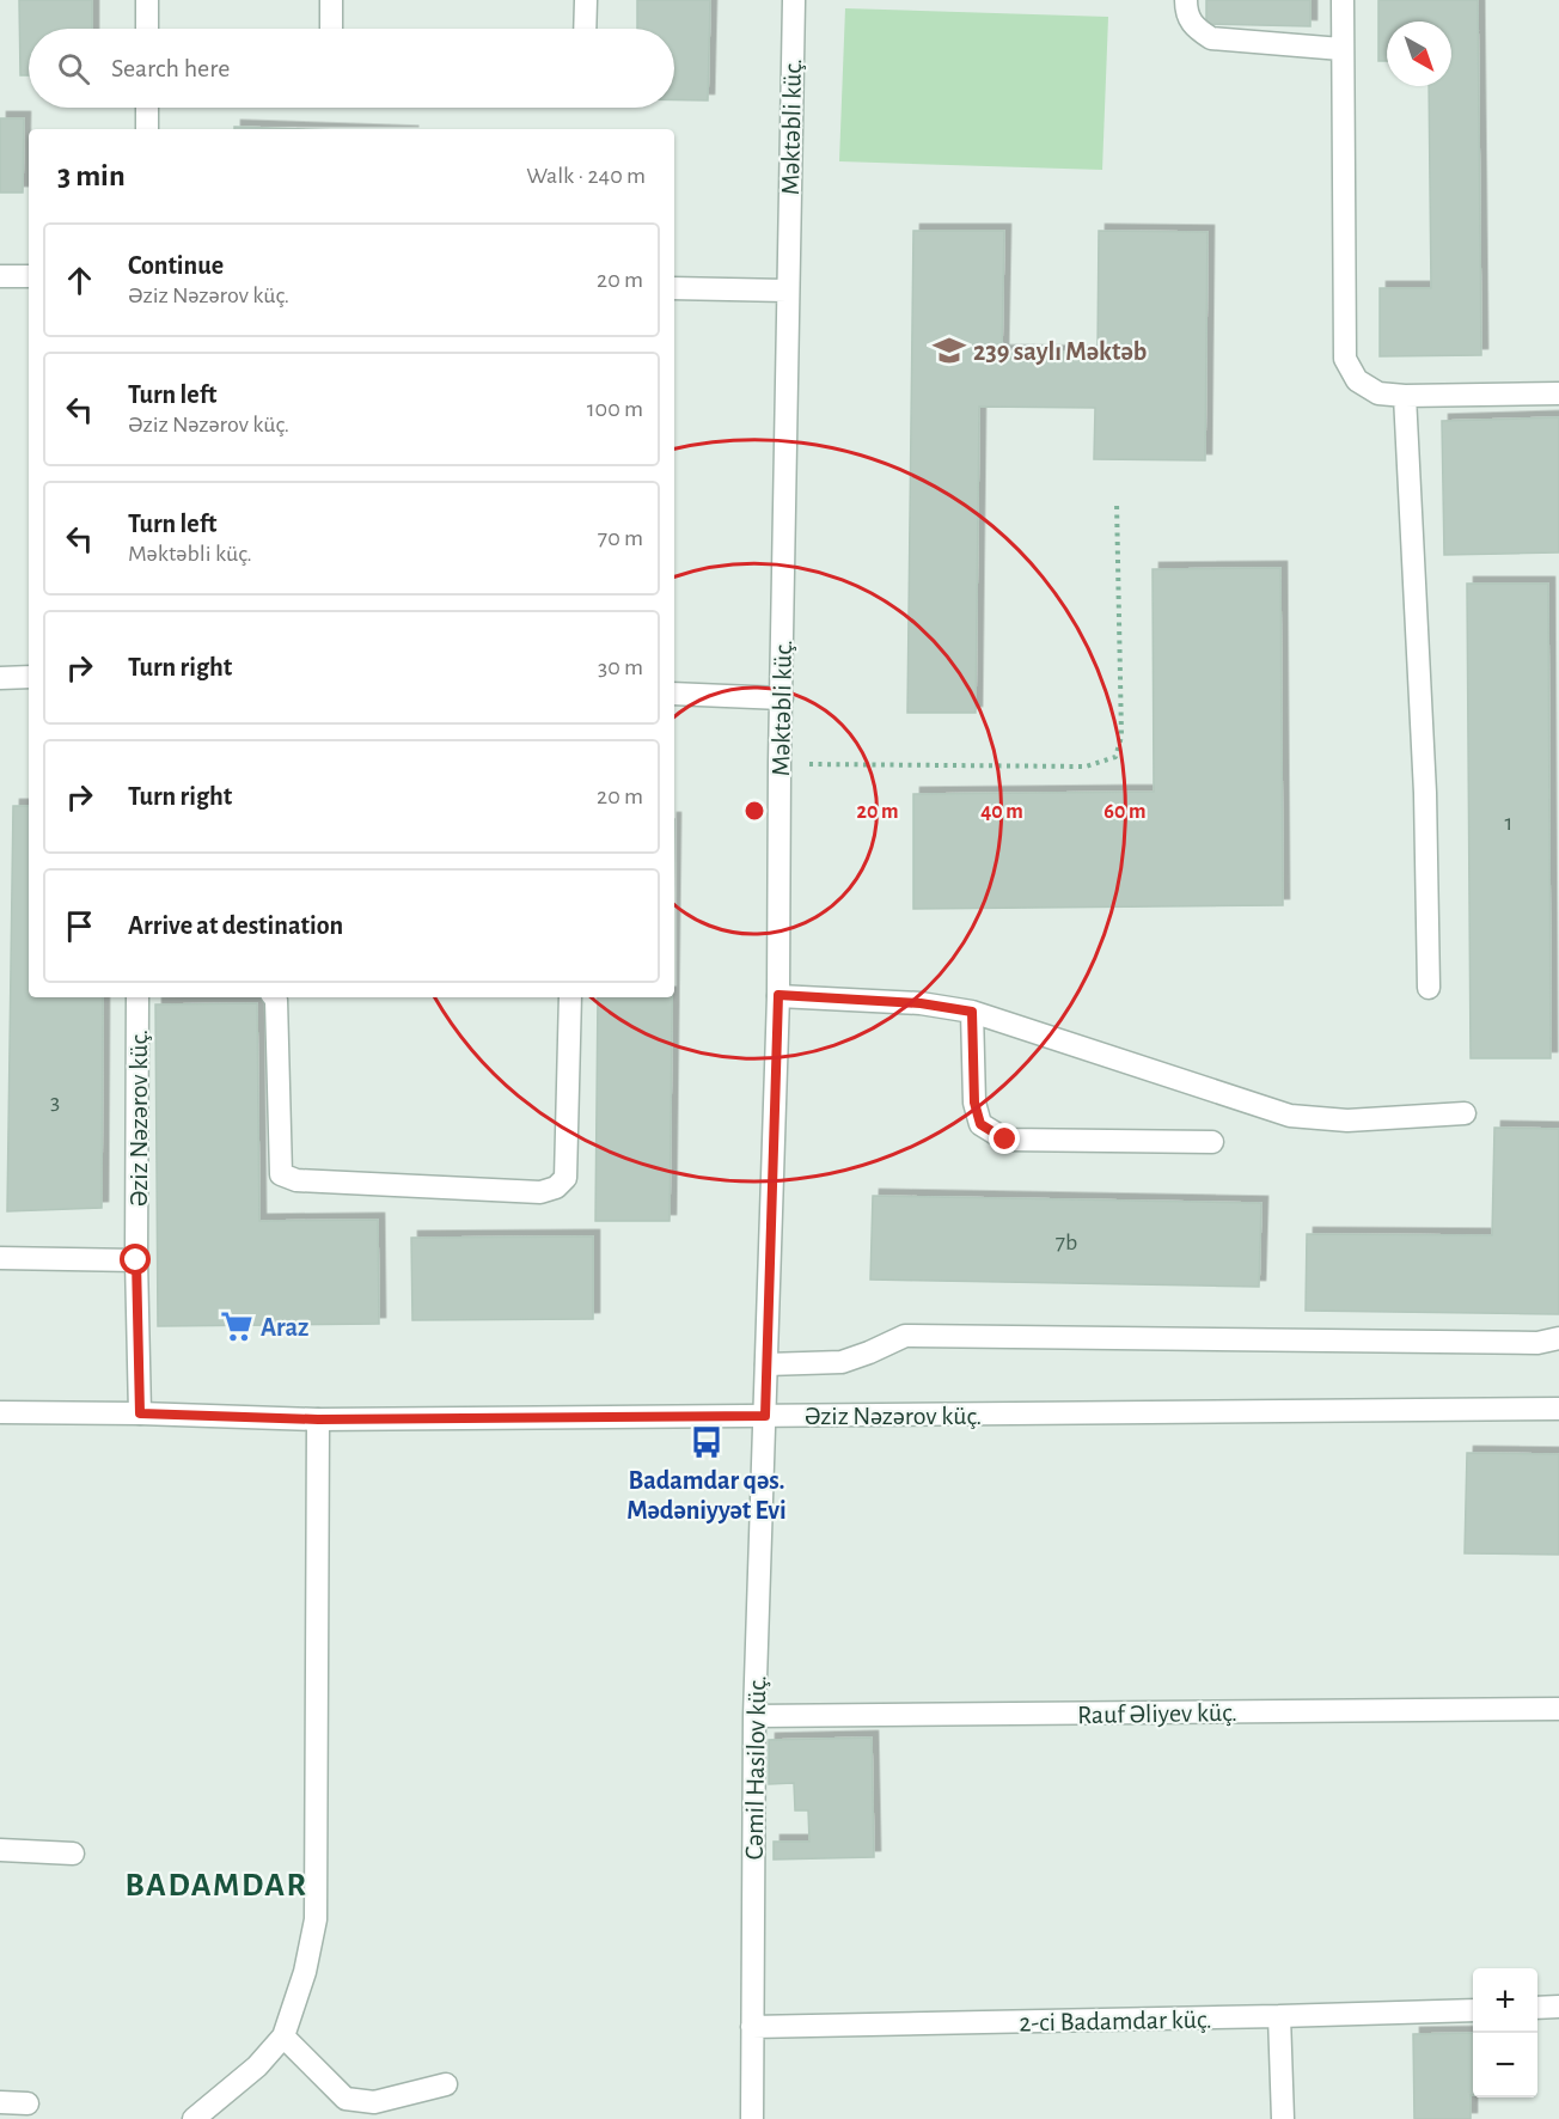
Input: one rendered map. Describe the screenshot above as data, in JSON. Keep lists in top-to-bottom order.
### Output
{
  "streets": {
    "street": [
      "Məktəbli küç.",
      "Əziz Nəzərov küç.",
      "Rauf Əliyev küç.",
      "Cəmil Hasilov küç.",
      "2-ci Badamdar küç."
    ]
  },
  "crossings": [
    ["Məktəbli küç.", "Əziz Nəzərov küç."],
    ["Məktəbli küç.", "Cəmil Hasilov küç."],
    ["Əziz Nəzərov küç.", "Cəmil Hasilov küç."],
    ["Rauf Əliyev küç.", "Cəmil Hasilov küç."],
    ["Cəmil Hasilov küç.", "2-ci Badamdar küç."]
  ],
  "districts": ["BADAMDAR"],
  "places": {
    "school or university": ["239 saylı Məktəb"],
    "supermarket": ["Araz"],
    "bus stop": ["Badamdar qəs. Mədəniyyət Evi"]
  },
  "house_numbers": ["1", "3", "7b"],
  "north": "bottom right",
  "page": {
    "search": "Search here",
    "heading": ["3 min", "Walk · 240 m"],
    "list": [
      ["Continue", "Əziz Nəzərov küç.", "20 m"],
      ["Turn left", "Əziz Nəzərov küç.", "100 m"],
      ["Turn left", "Məktəbli küç.", "70 m"],
      ["Turn right", "30 m"],
      ["Turn right", "20 m"],
      "Arrive at destination"
    ],
    "map_buttons": ["+", "−"]
  },
  "rings": ["20 m", "40 m", "60 m"]
}
